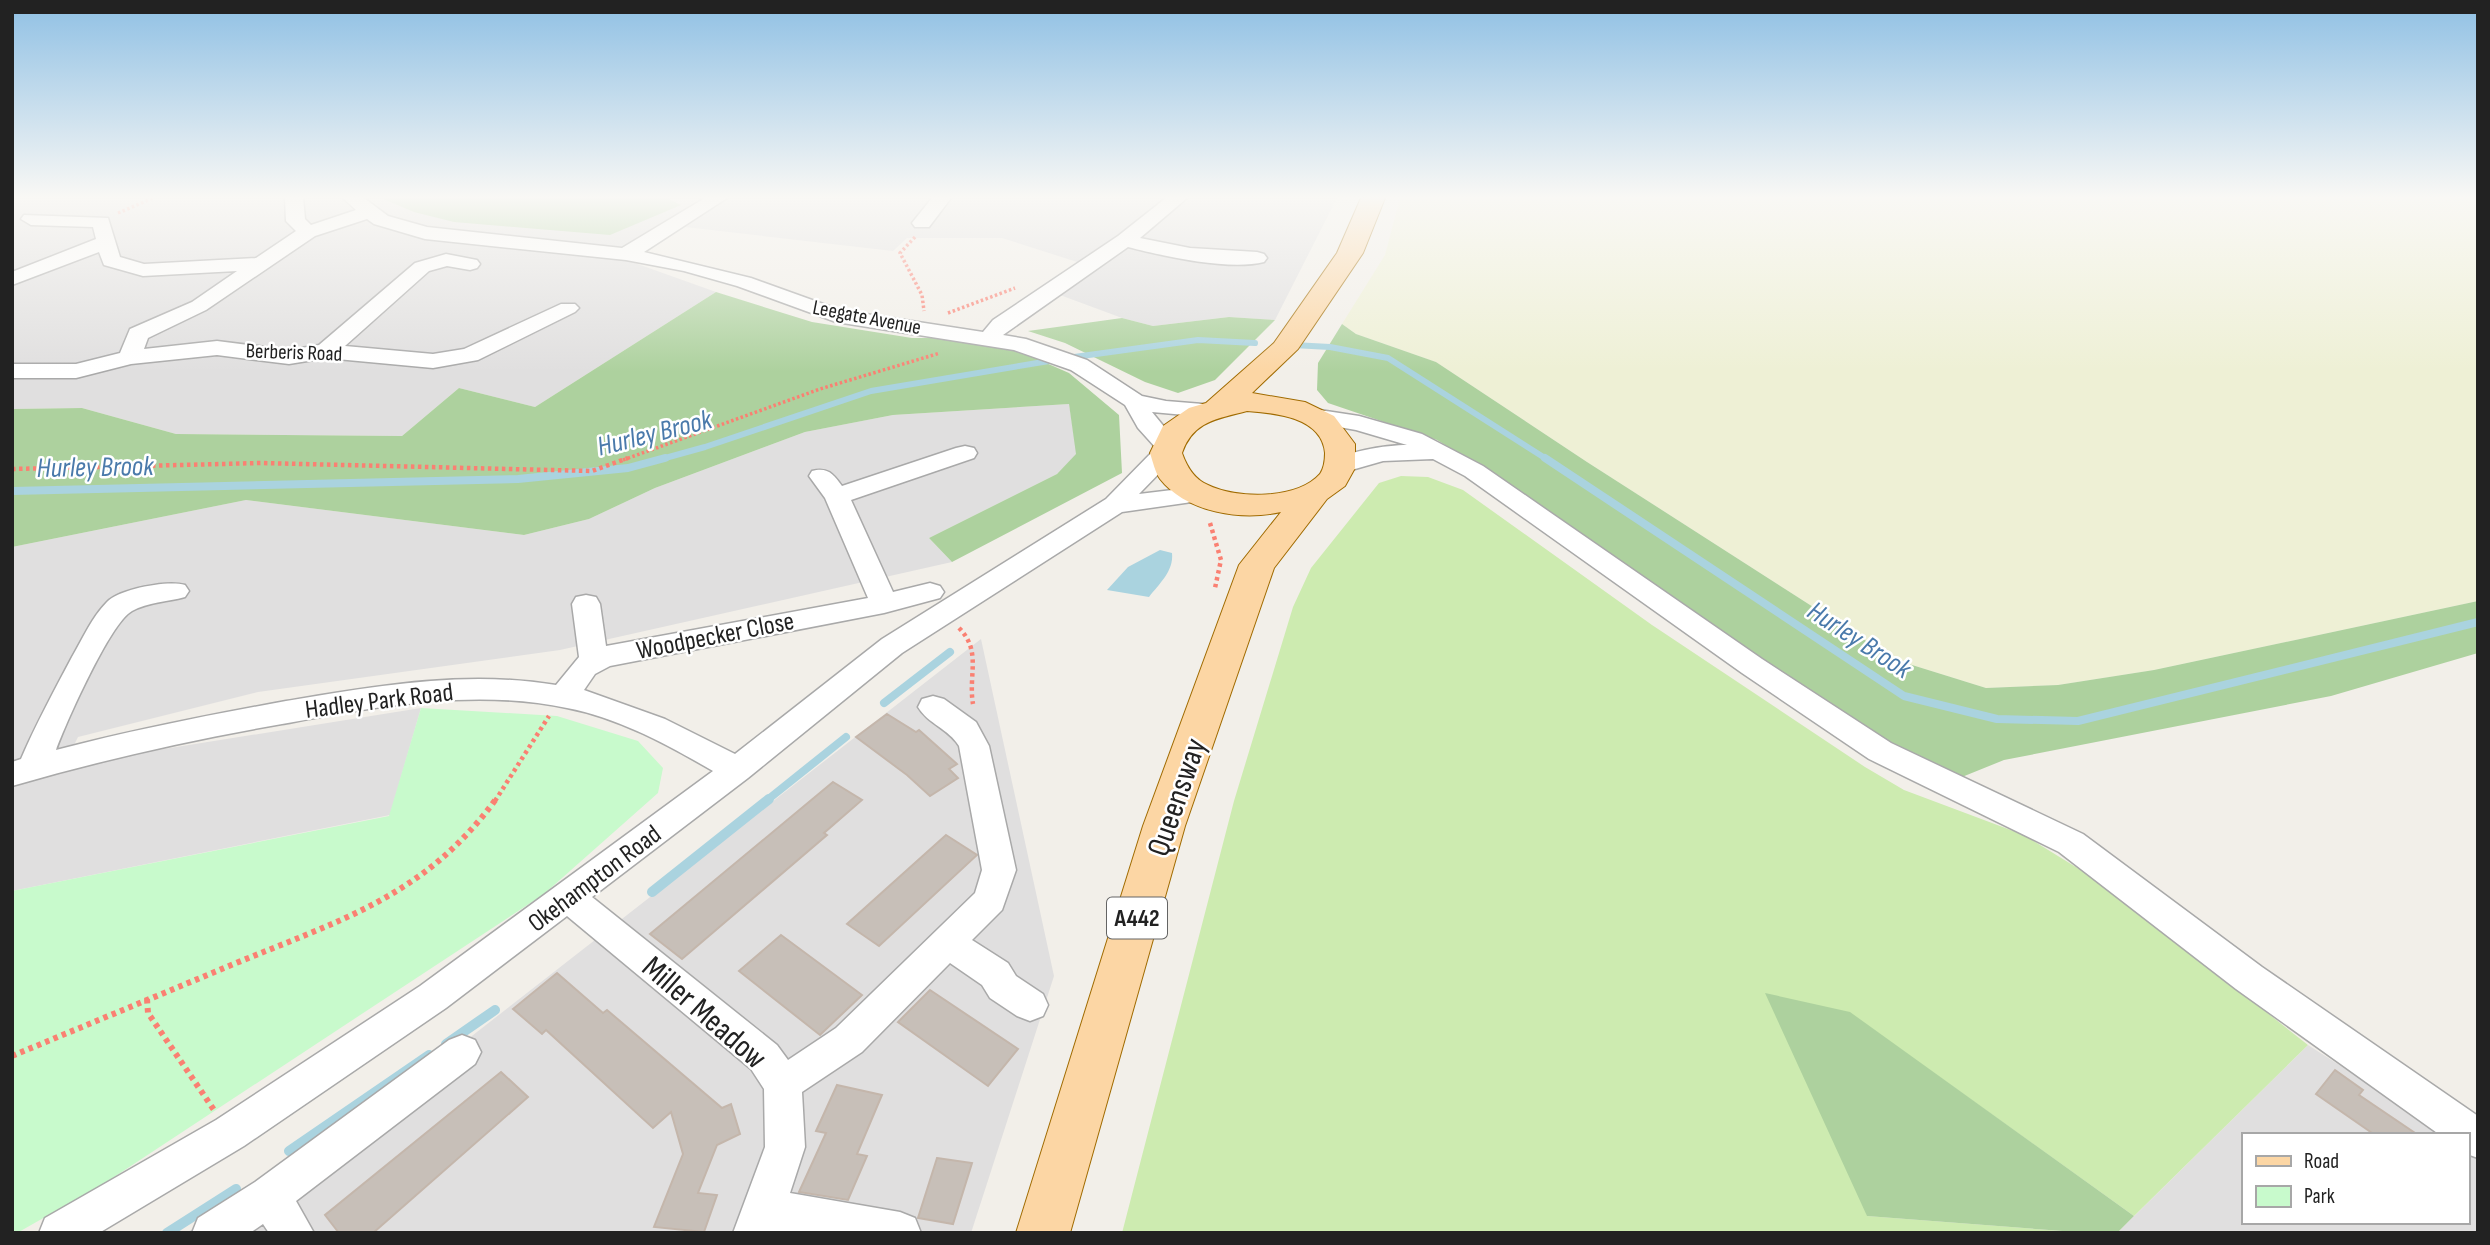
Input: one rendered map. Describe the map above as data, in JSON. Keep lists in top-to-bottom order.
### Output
{
  "streets": {
    "main road": ["Queensway", "A442"],
    "street": [
      "Leegate Avenue",
      "Berberis Road",
      "Woodpecker Close",
      "Hadley Park Road",
      "Okehampton Road",
      "Miller Meadow"
    ]
  },
  "crossings": [
    ["Leegate Avenue", "Okehampton Road"],
    ["Leegate Avenue", "A442"],
    ["Hadley Park Road", "Okehampton Road"],
    ["Queensway", "A442"],
    ["Okehampton Road", "A442"],
    ["Okehampton Road", "Miller Meadow"]
  ],
  "water": ["Hurley Brook"],
  "legend": ["Road", "Park"]
}
